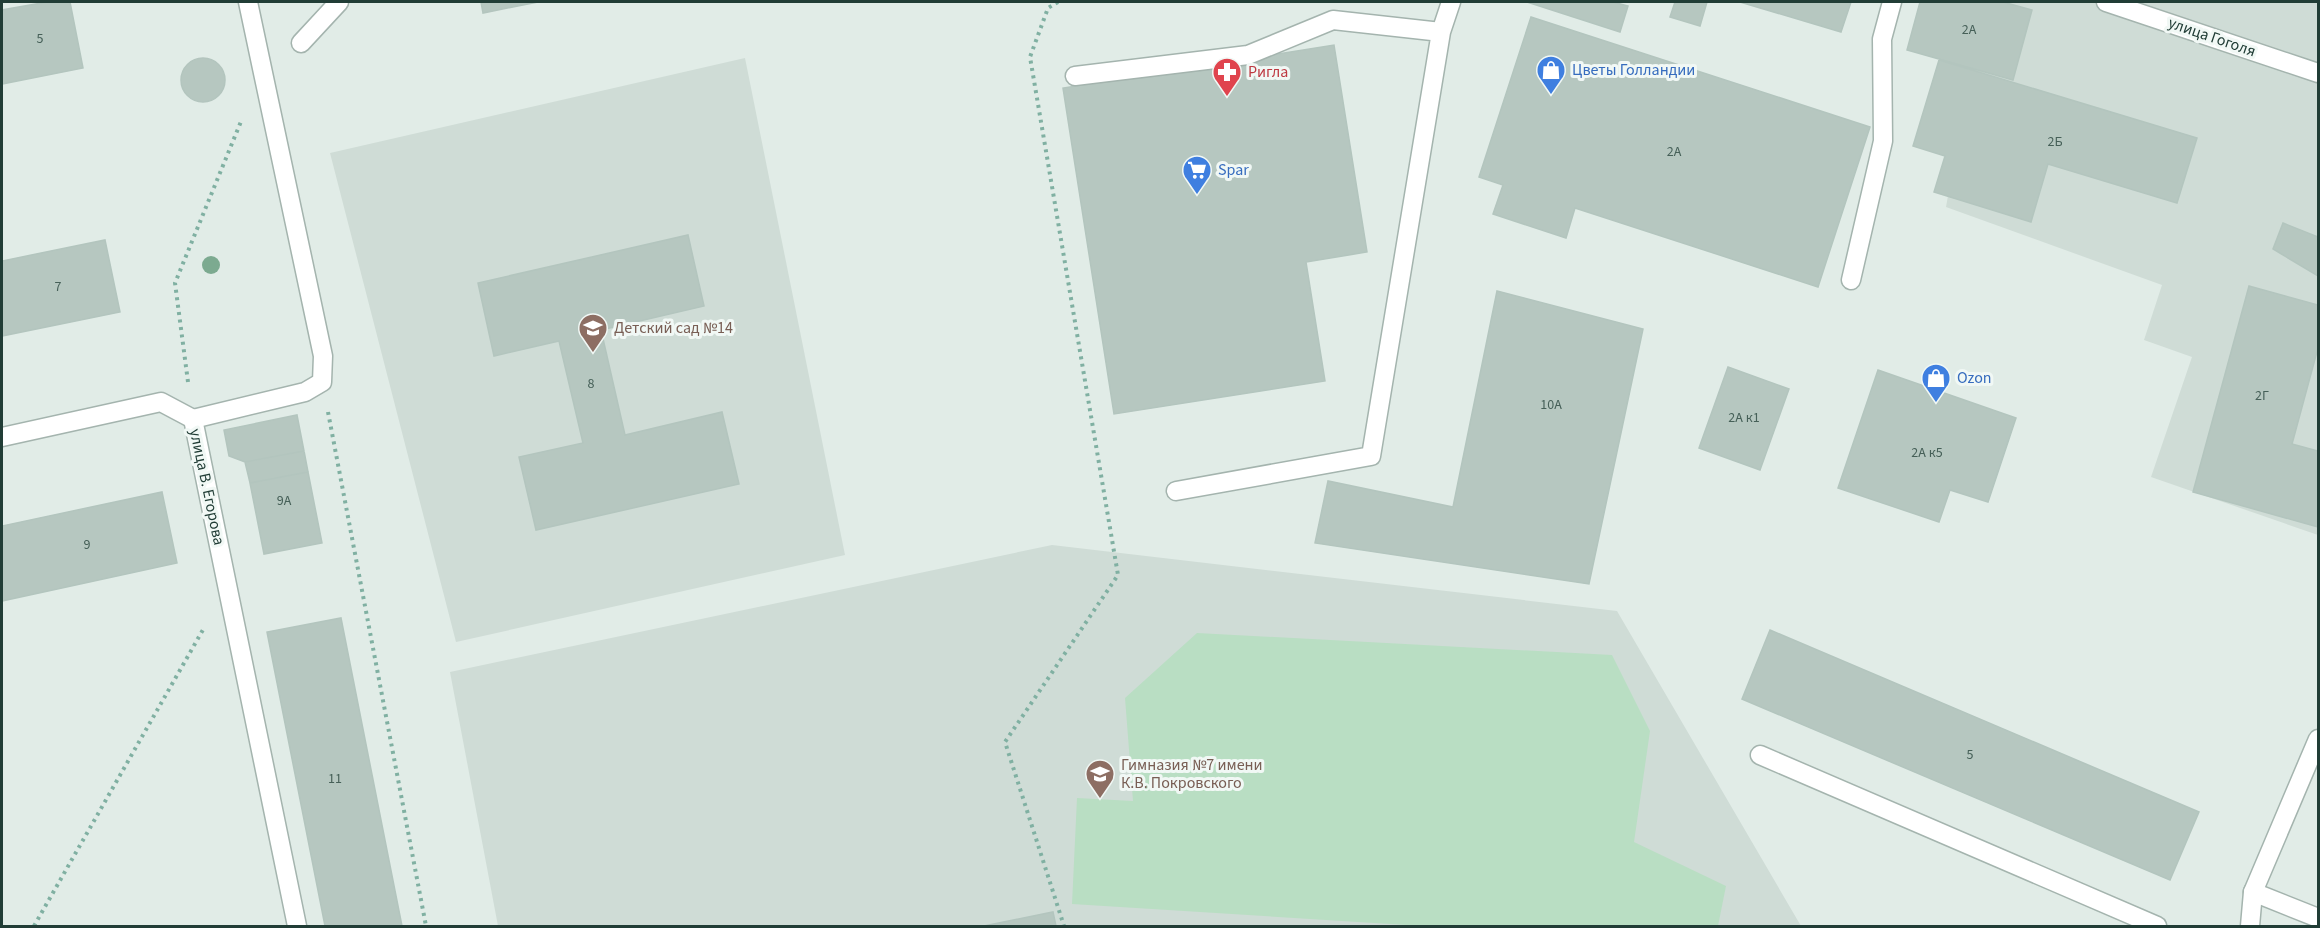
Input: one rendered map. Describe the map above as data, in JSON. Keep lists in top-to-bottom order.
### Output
{
  "streets": {
    "street": ["улица Гоголя", "улица В. Егорова"]
  },
  "places": {
    "shop": ["Цветы Голландии", "Ozon"],
    "pharmacy": ["Ригла"],
    "supermarket": ["Spar"],
    "school or university": ["Детский сад №14", "Гимназия №7 имени К.В. Покровского"]
  },
  "house_numbers": [
    "2А",
    "5",
    "2Б",
    "2А",
    "7",
    "8",
    "2Г",
    "10А",
    "2А к1",
    "2А к5",
    "9А",
    "9",
    "5",
    "11"
  ]
}
